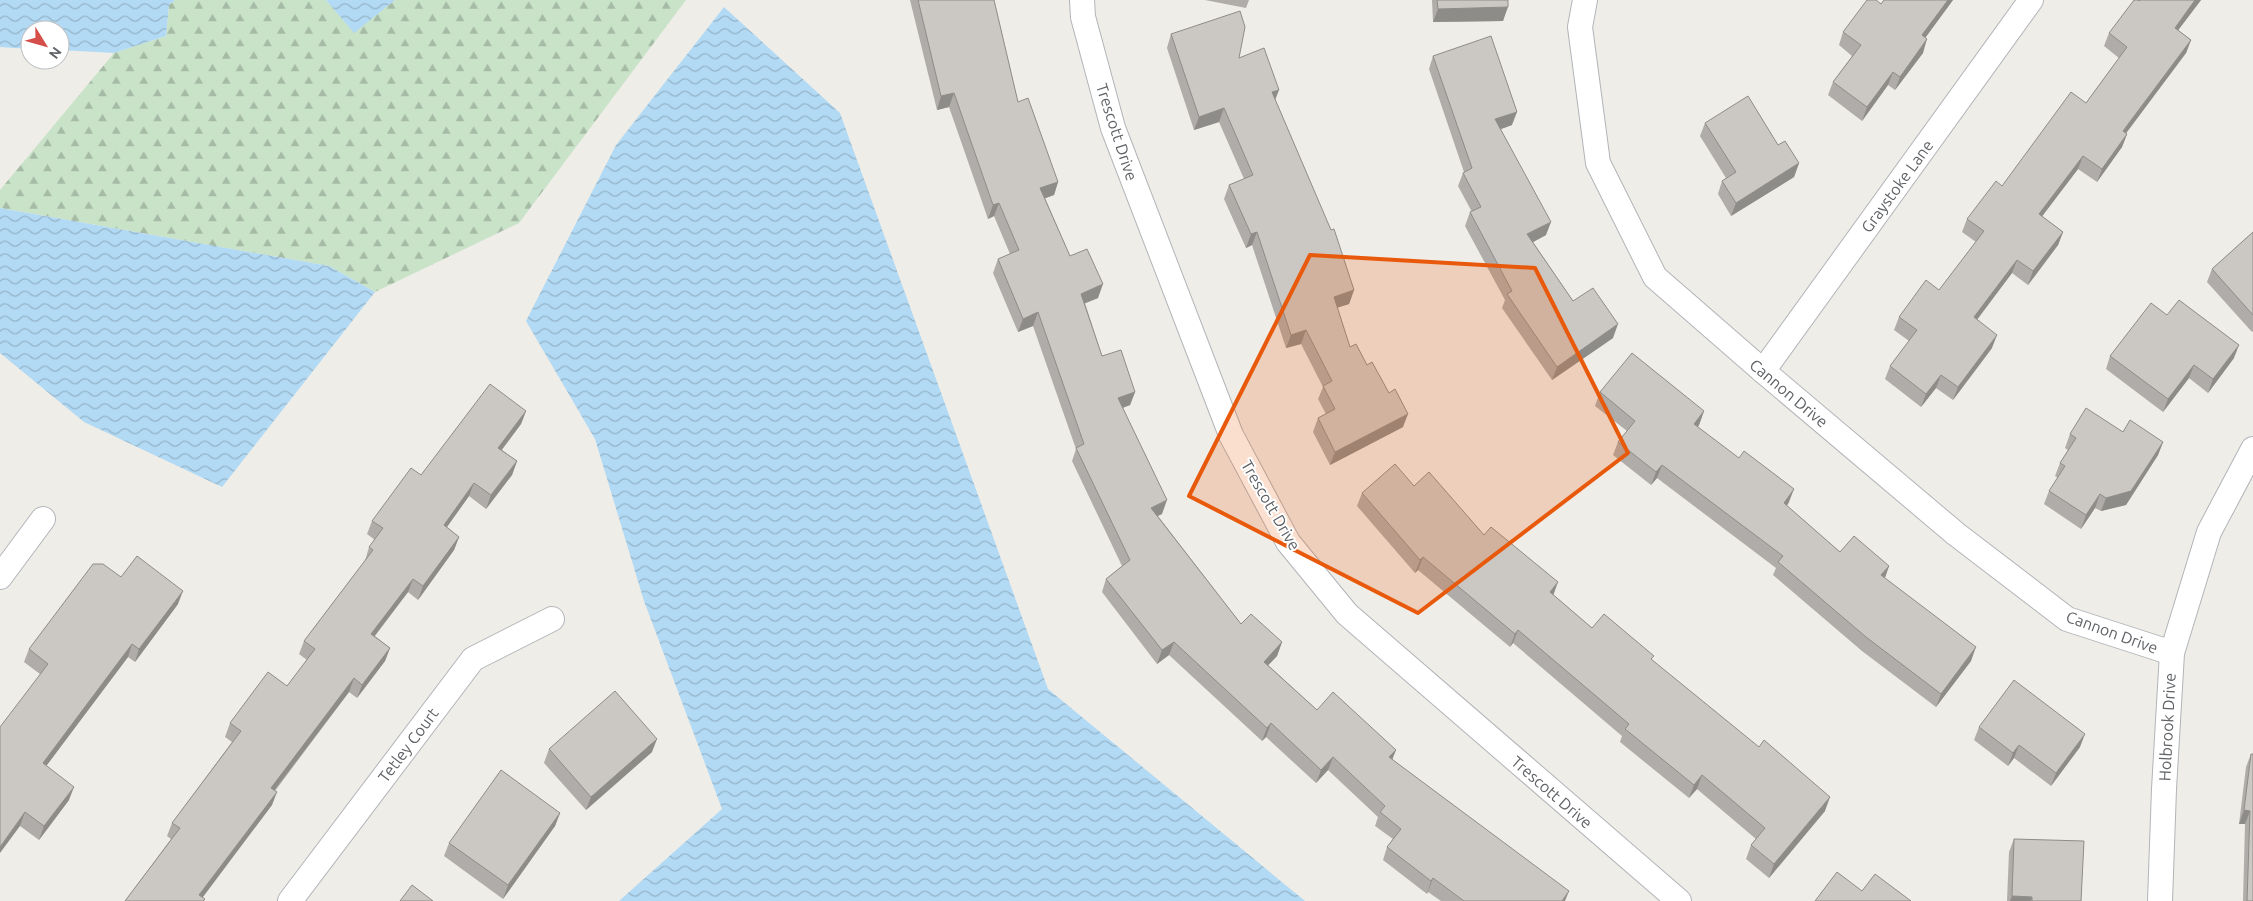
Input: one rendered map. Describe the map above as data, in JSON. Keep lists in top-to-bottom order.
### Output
{
  "streets": {
    "street": [
      "Trescott Drive",
      "Graystoke Lane",
      "Cannon Drive",
      "Holbrook Drive",
      "Tetley Court"
    ]
  },
  "crossings": [
    ["Graystoke Lane", "Cannon Drive"],
    ["Cannon Drive", "Holbrook Drive"]
  ],
  "north": "bottom right"
}
